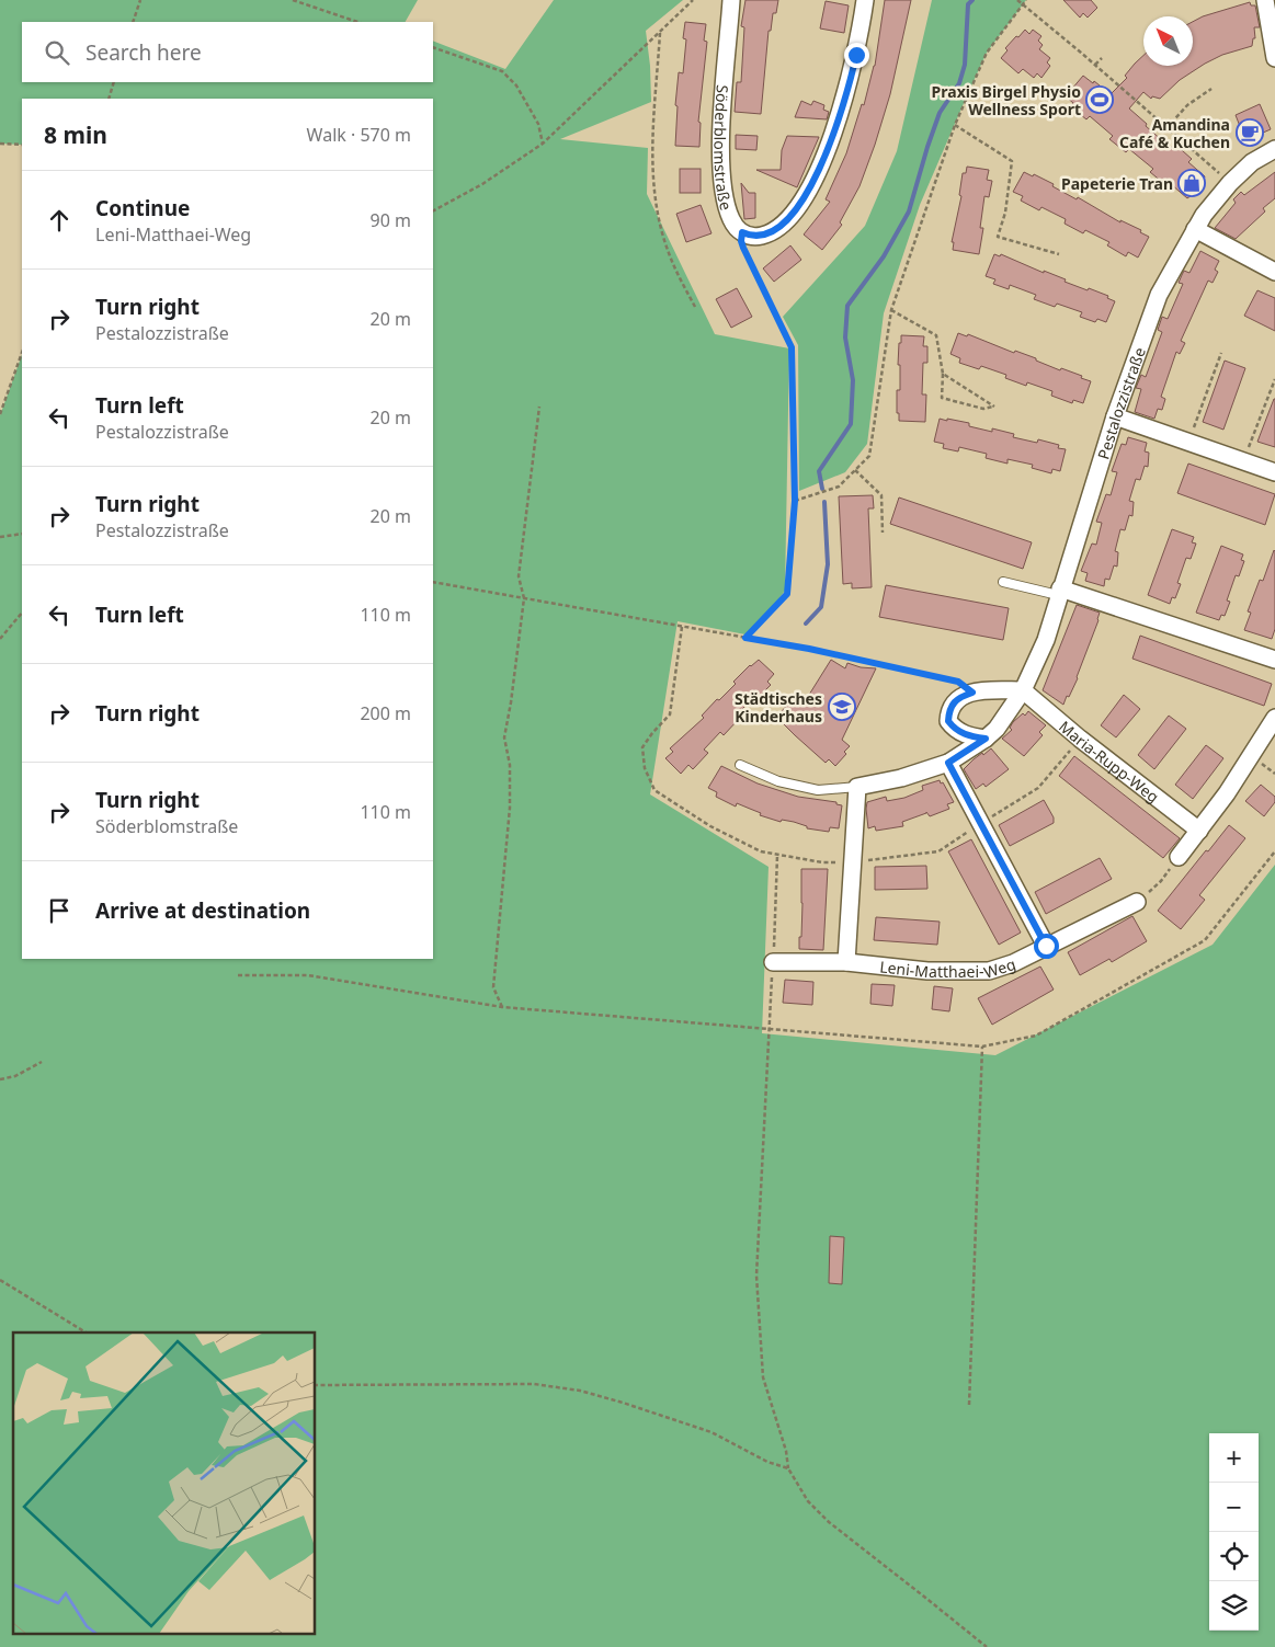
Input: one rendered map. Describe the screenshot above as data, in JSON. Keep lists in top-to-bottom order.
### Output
{
  "streets": {
    "street": [
      "Söderblomstraße",
      "Pestalozzistraße",
      "Maria-Rupp-Weg",
      "Leni-Matthaei-Weg"
    ]
  },
  "crossings": [
    ["Pestalozzistraße", "Maria-Rupp-Weg"]
  ],
  "places": {
    "sports": ["Praxis Birgel Physio Wellness Sport"],
    "cafe": ["Amandina Café & Kuchen"],
    "shop": ["Papeterie Tran"],
    "school or university": ["Städtisches Kinderhaus"]
  },
  "north": "top left",
  "page": {
    "search": "Search here",
    "heading": ["8 min", "Walk · 570 m"],
    "list": [
      ["Continue", "Leni-Matthaei-Weg", "90 m"],
      ["Turn right", "Pestalozzistraße", "20 m"],
      ["Turn left", "Pestalozzistraße", "20 m"],
      ["Turn right", "Pestalozzistraße", "20 m"],
      ["Turn left", "110 m"],
      ["Turn right", "200 m"],
      ["Turn right", "Söderblomstraße", "110 m"],
      "Arrive at destination"
    ],
    "map_buttons": ["+", "−"]
  }
}
